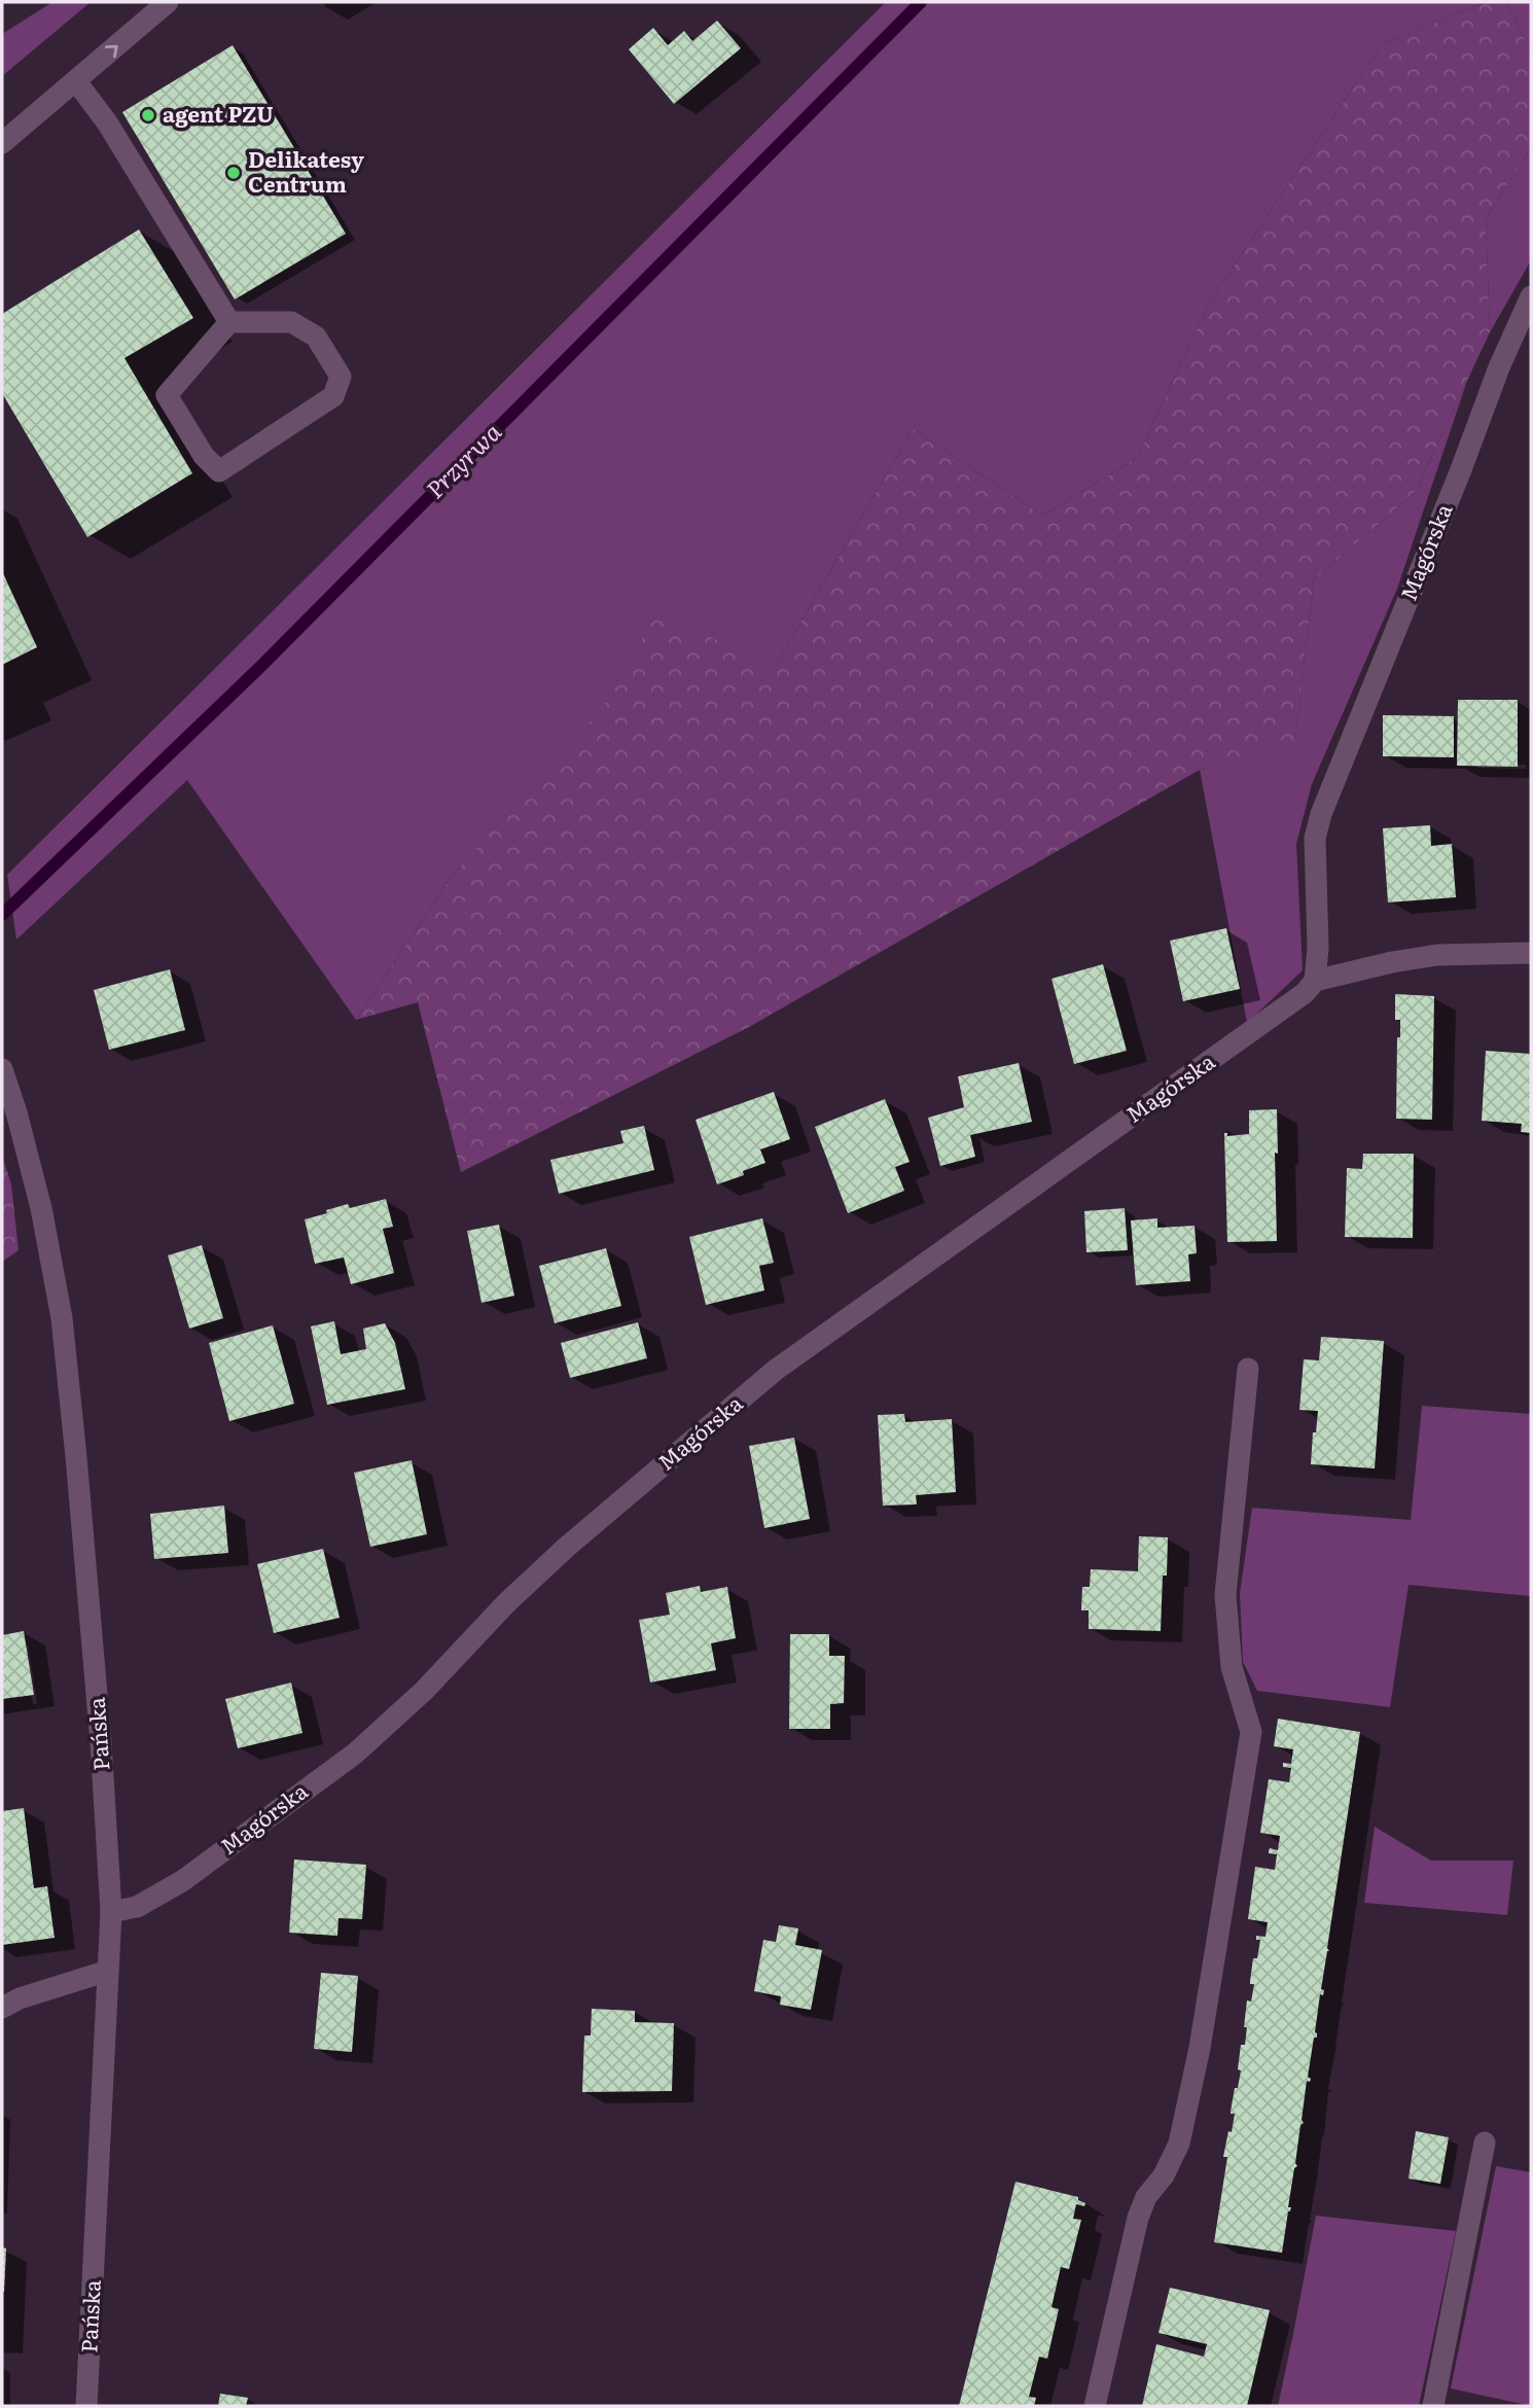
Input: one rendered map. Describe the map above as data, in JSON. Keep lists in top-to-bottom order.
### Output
{
  "streets": {
    "street": ["Magórska", "Pańska"]
  },
  "crossings": [
    ["Magórska", "Pańska"]
  ],
  "water": ["Przyrwa"],
  "places": ["agent PZU", "Delikatesy Centrum"]
}
